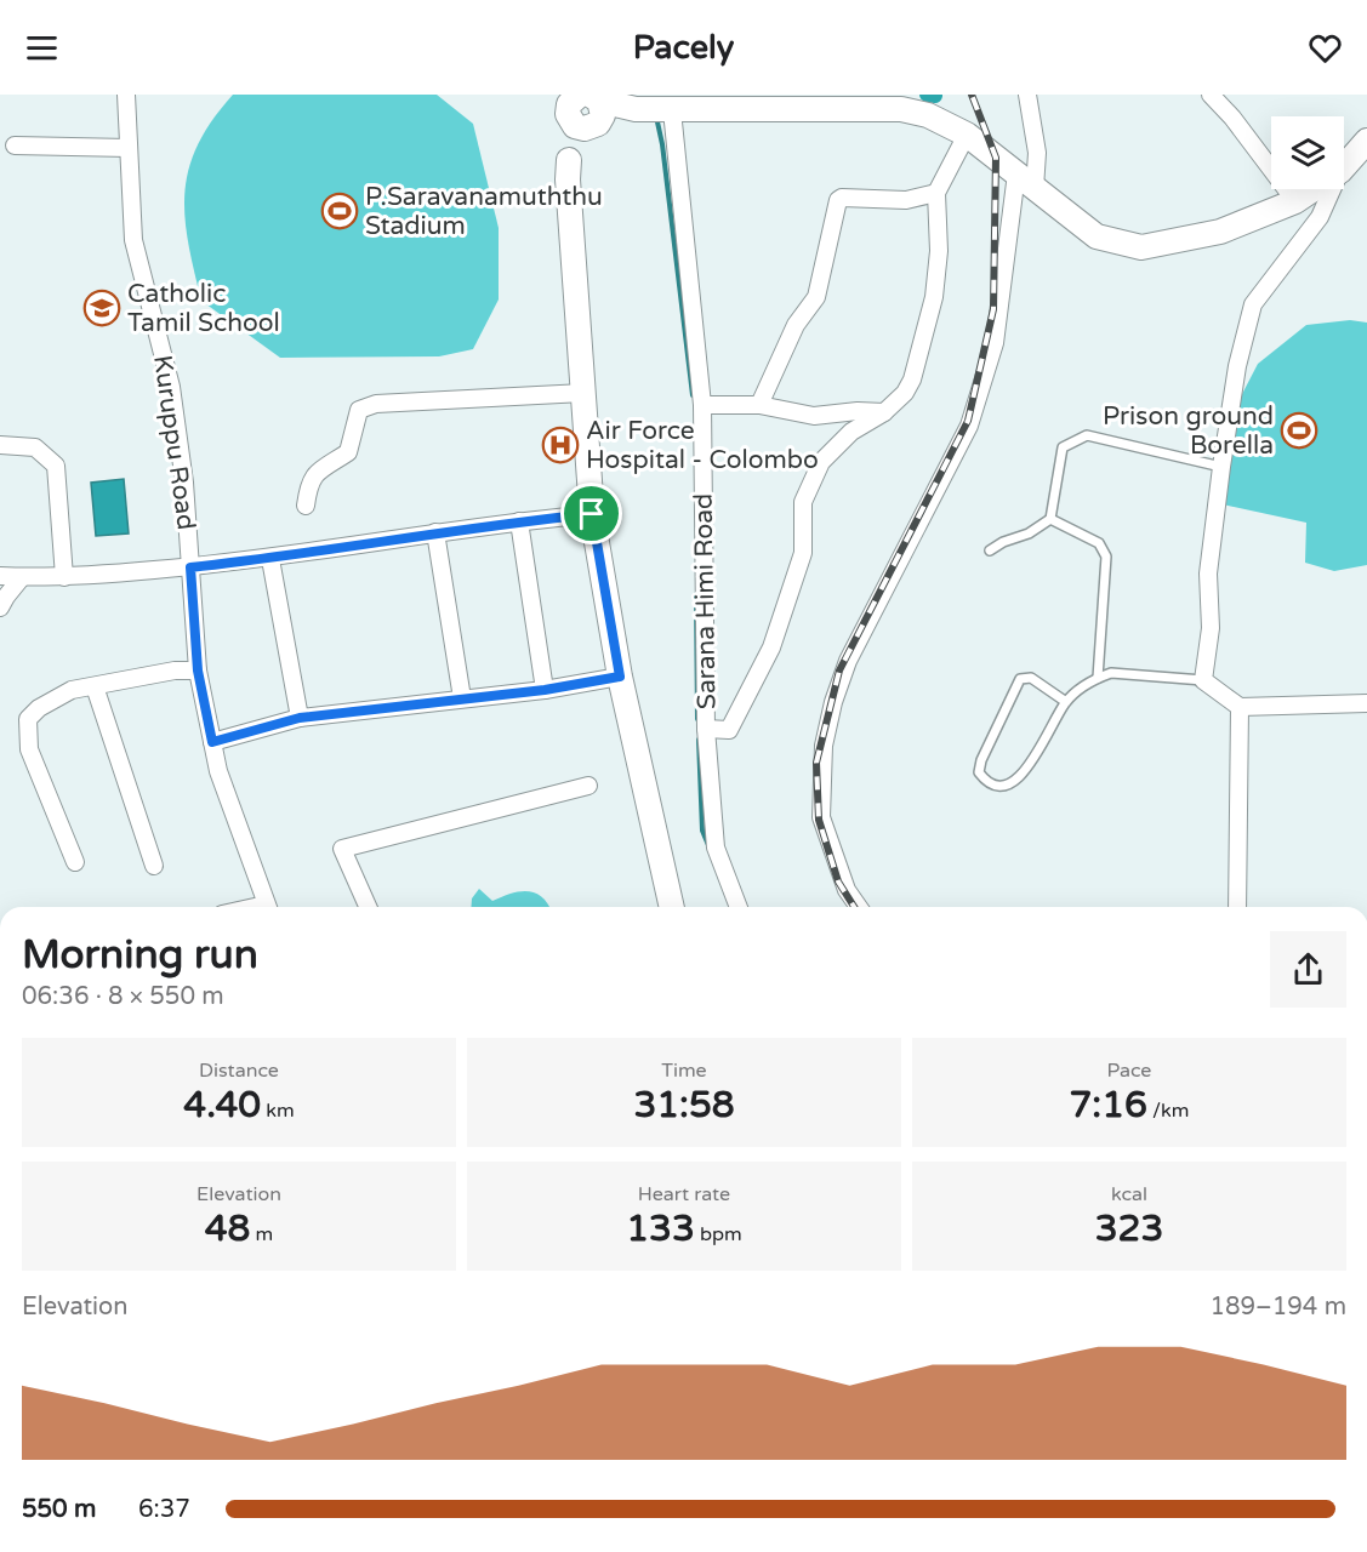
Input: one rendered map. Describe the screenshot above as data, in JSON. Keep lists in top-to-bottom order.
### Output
{
  "streets": {
    "street": ["Kuruppu Road", "Sarana Himi Road"]
  },
  "places": {
    "sports": ["P.Saravanamuththu Stadium", "Prison ground Borella"],
    "school or university": ["Catholic Tamil School"],
    "hospital": ["Air Force Hospital - Colombo"]
  },
  "page": {
    "header": "Pacely",
    "heading": ["Morning run", "06:36 · 8 × 550 m"],
    "stats": [
      ["Distance", "4.40 km"],
      ["Time", "31:58"],
      ["Pace", "7:16 /km"],
      ["Elevation", "48 m"],
      ["Heart rate", "133 bpm"],
      ["kcal", "323"]
    ],
    "chart": ["Elevation", "189–194 m"],
    "list": [
      {
        "name": "550 m",
        "note": "6:37"
      }
    ]
  }
}
